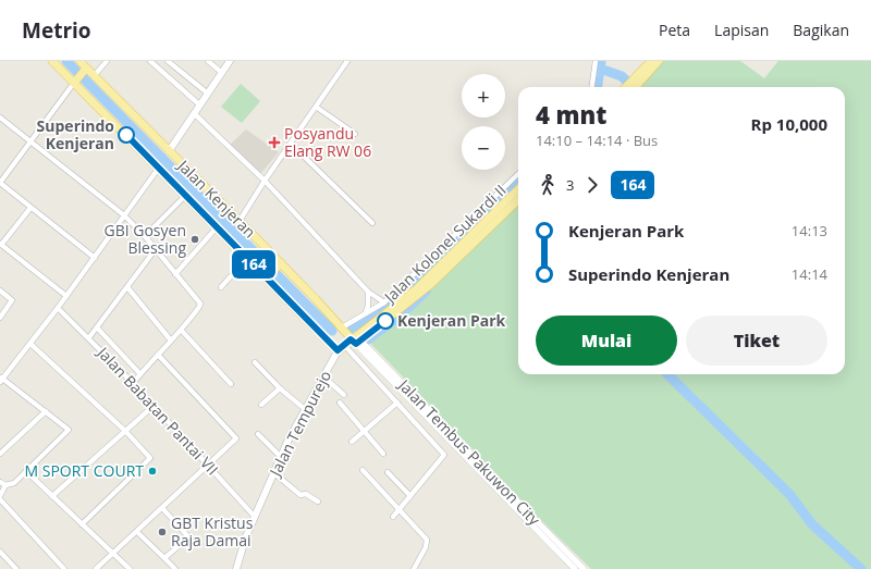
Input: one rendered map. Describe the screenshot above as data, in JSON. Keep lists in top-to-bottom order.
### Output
{
  "streets": {
    "main road": ["Jalan Kenjeran", "Jalan Tempurejo"],
    "street": ["Jalan Kolonel Sukardi II", "Jalan Babatan Pantai VII", "Jalan Tembus Pakuwon City"]
  },
  "crossings": [
    ["Jalan Kenjeran", "Jalan Kolonel Sukardi II"],
    ["Jalan Kenjeran", "Jalan Tempurejo"],
    ["Jalan Kenjeran", "Jalan Tembus Pakuwon City"],
    ["Jalan Babatan Pantai VII", "Jalan Tempurejo"]
  ],
  "places": {
    "other": [
      "Superindo Kenjeran",
      "GBI Gosyen Blessing",
      "Kenjeran Park",
      "M SPORT COURT",
      "GBT Kristus Raja Damai"
    ],
    "health": ["Posyandu Elang RW 06"]
  },
  "lines": ["bus line 164"],
  "page": {
    "header": "Metrio",
    "nav": ["Peta", "Lapisan", "Bagikan"],
    "on_map": "164",
    "map_buttons": ["+", "−"],
    "heading": ["4 mnt", "14:10 – 14:14 · Bus", "Rp 10,000"],
    "legs": ["3", "164"],
    "list": [
      {
        "name": "Kenjeran Park",
        "value": "14:13"
      },
      {
        "name": "Superindo Kenjeran",
        "value": "14:14"
      }
    ],
    "buttons": ["Mulai", "Tiket"]
  }
}
